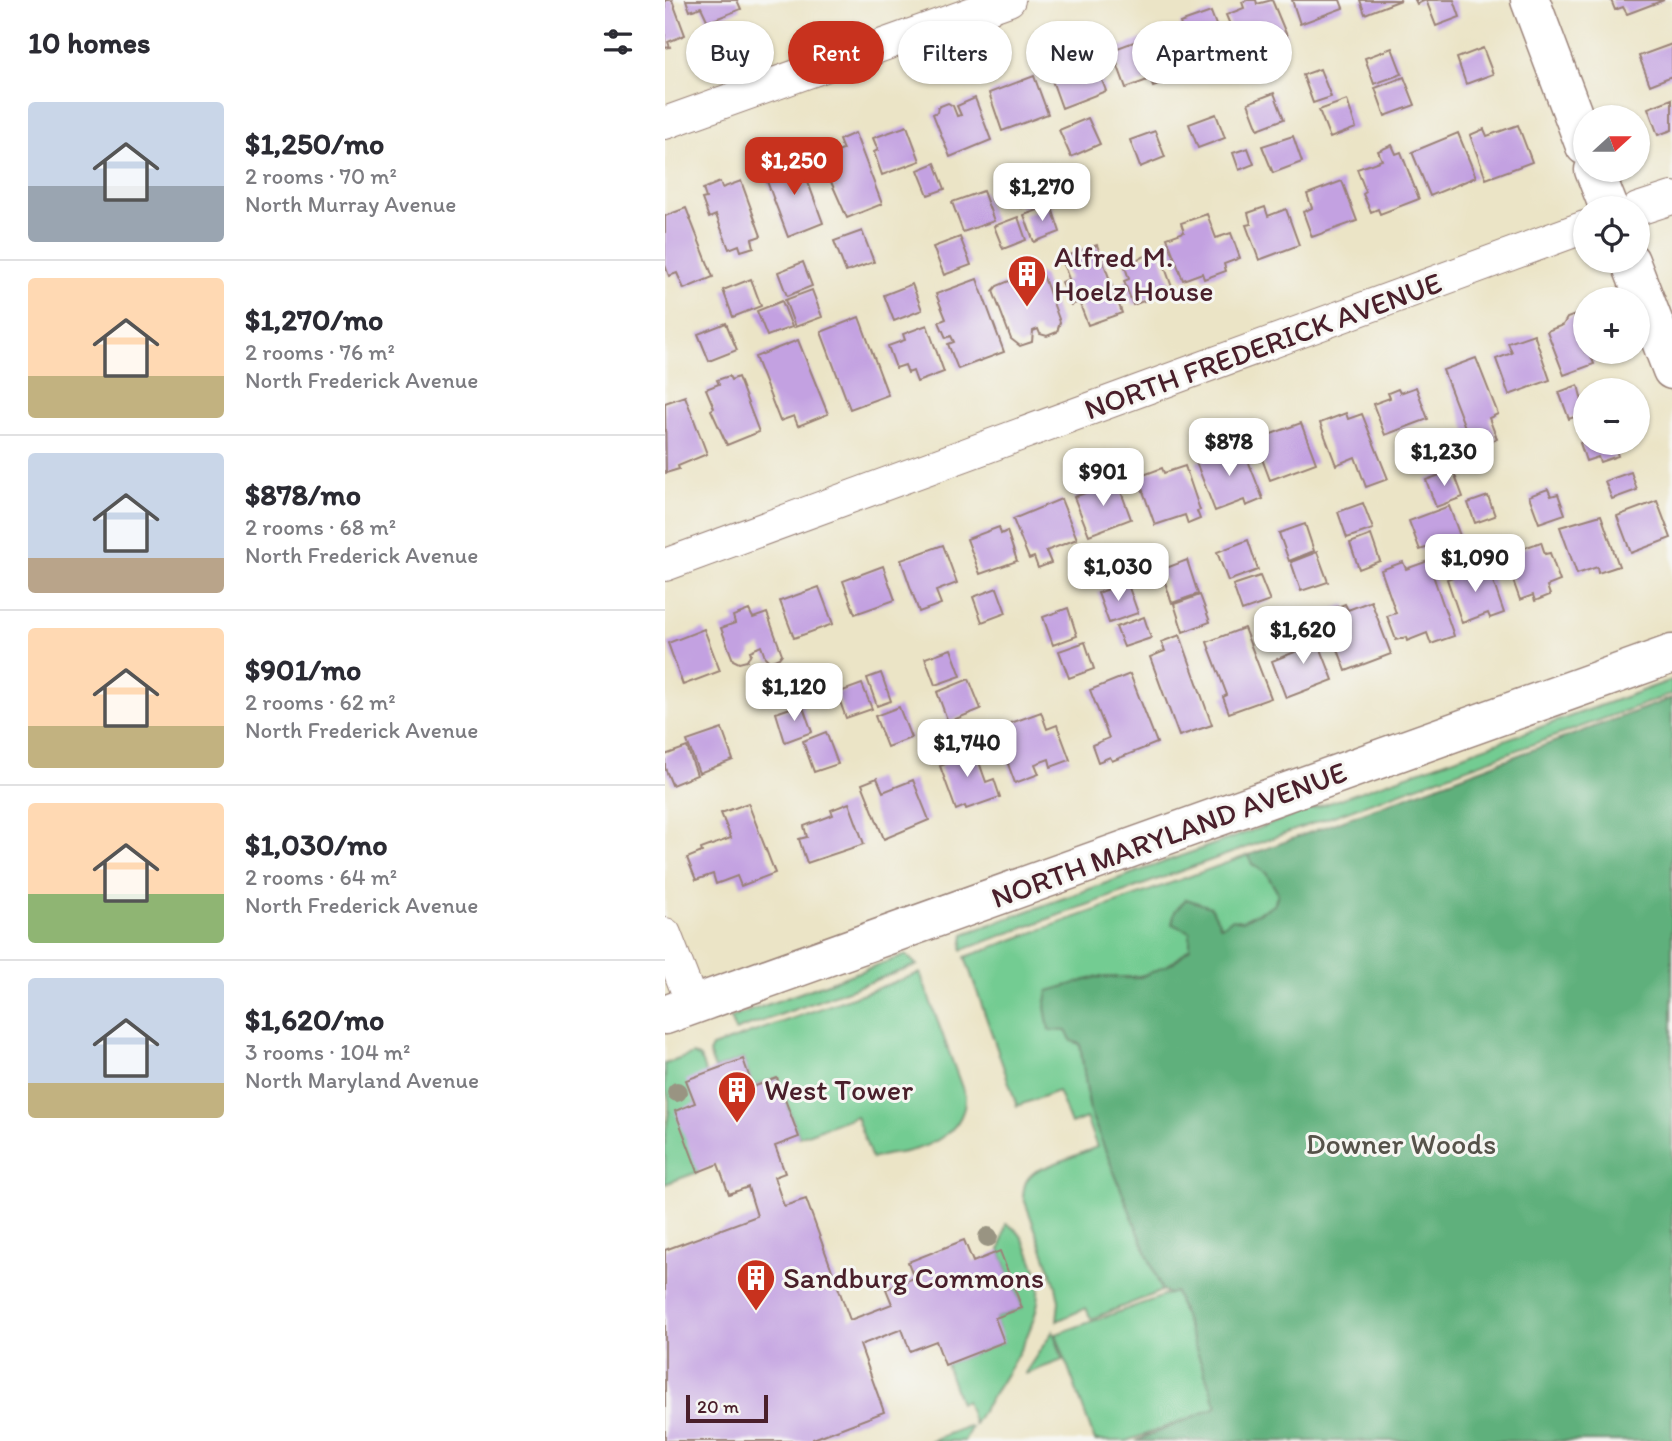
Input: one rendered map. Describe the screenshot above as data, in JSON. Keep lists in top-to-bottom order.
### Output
{
  "streets": {
    "street": ["NORTH FREDERICK AVENUE", "NORTH MARYLAND AVENUE"]
  },
  "parks": ["Downer Woods"],
  "places": {
    "building": ["Alfred M. Hoelz House", "West Tower", "Sandburg Commons"]
  },
  "scale_bar": "20 m",
  "north": "right",
  "page": {
    "heading": "10 homes",
    "chip": [
      "Buy",
      "Rent",
      "Filters",
      "New",
      "Apartment"
    ],
    "list": [
      {
        "name": "$1,250/mo",
        "note": "2 rooms · 70 m² · North Murray Avenue"
      },
      {
        "name": "$1,270/mo",
        "note": "2 rooms · 76 m² · North Frederick Avenue"
      },
      {
        "name": "$878/mo",
        "note": "2 rooms · 68 m² · North Frederick Avenue"
      },
      {
        "name": "$901/mo",
        "note": "2 rooms · 62 m² · North Frederick Avenue"
      },
      {
        "name": "$1,030/mo",
        "note": "2 rooms · 64 m² · North Frederick Avenue"
      },
      {
        "name": "$1,620/mo",
        "note": "3 rooms · 104 m² · North Maryland Avenue"
      }
    ],
    "map_buttons": ["+", "−"],
    "price": [
      "$1,250",
      "$1,270",
      "$878",
      "$1,230",
      "$901",
      "$1,090",
      "$1,030",
      "$1,620",
      "$1,120",
      "$1,740"
    ],
    "scale": "20 m"
  }
}
